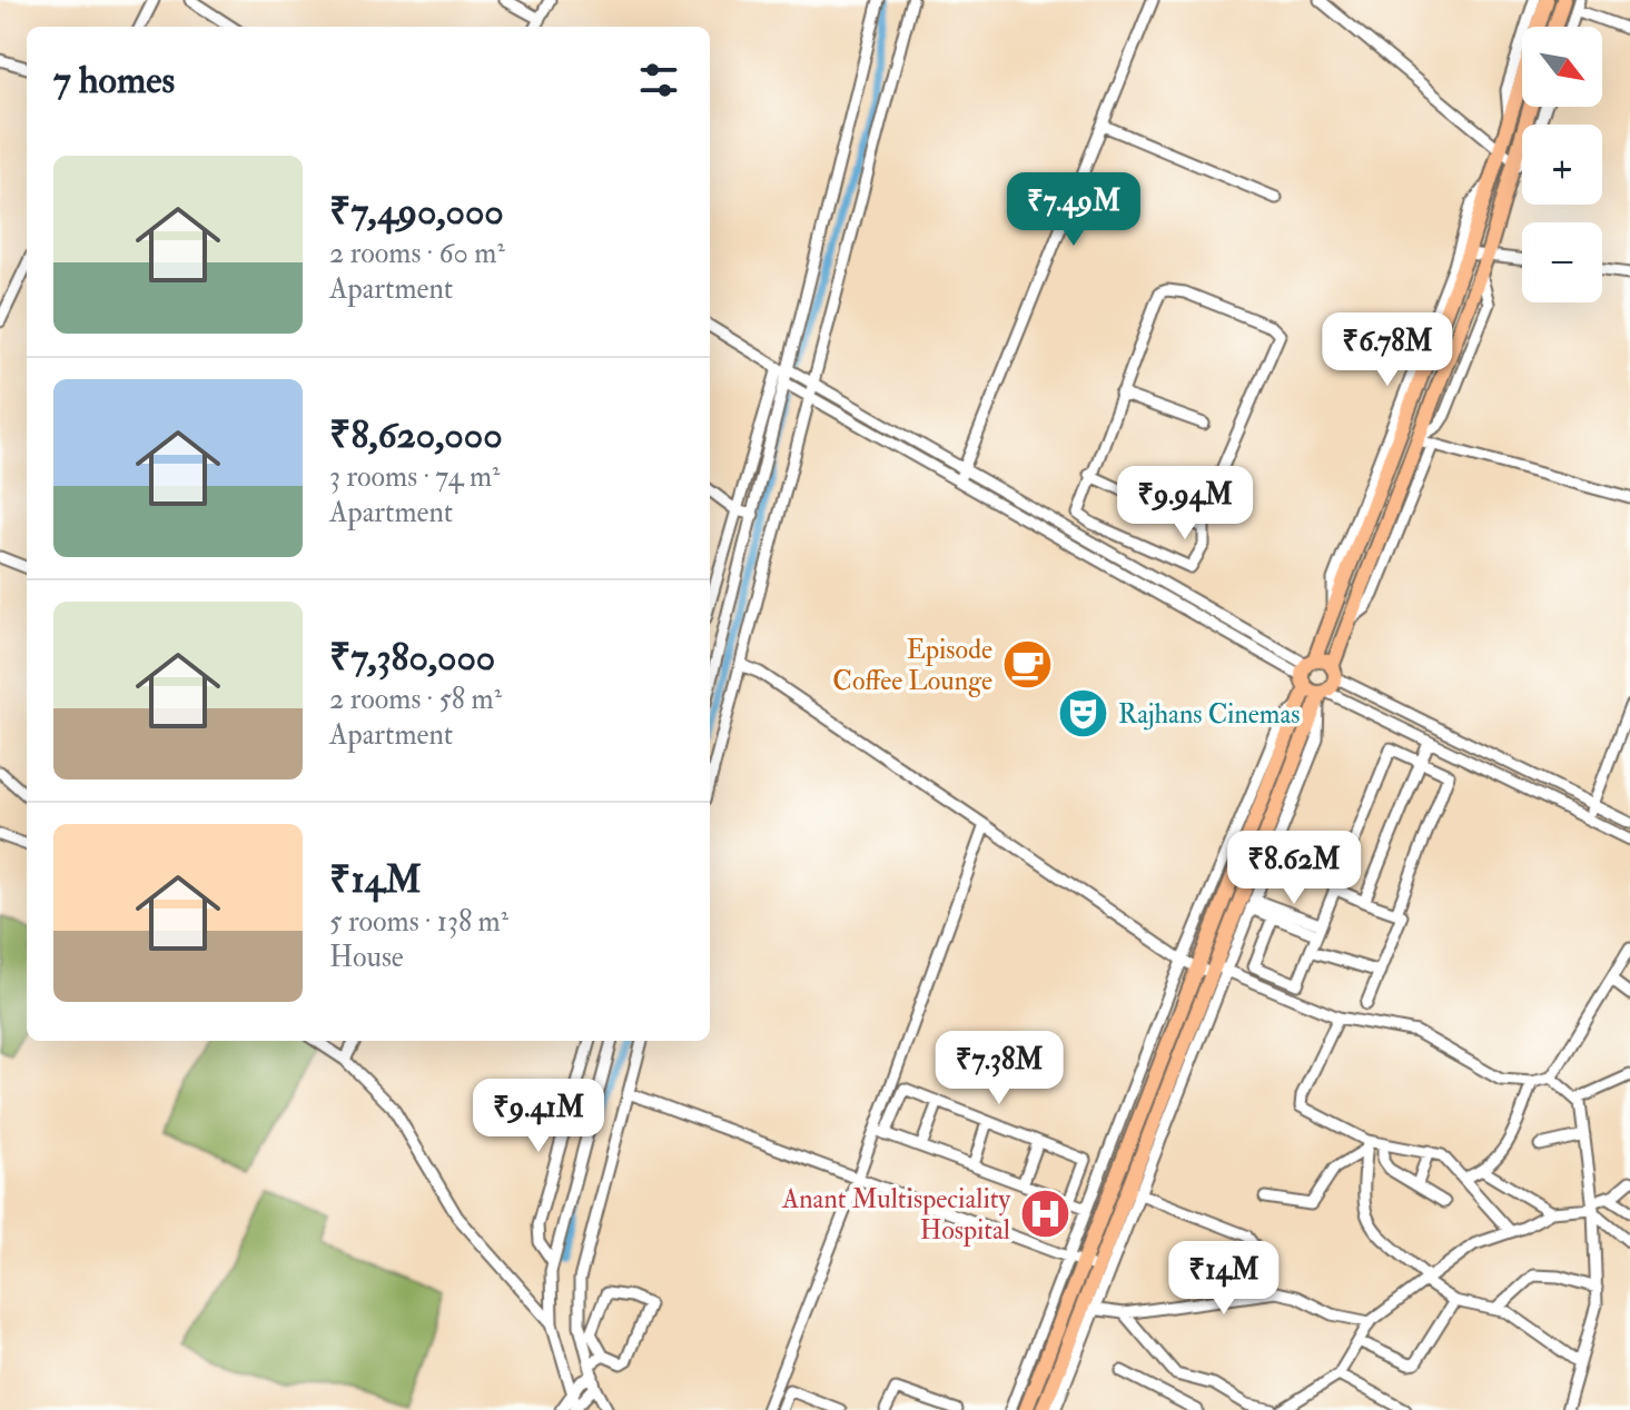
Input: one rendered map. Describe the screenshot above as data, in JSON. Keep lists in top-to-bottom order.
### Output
{
  "places": {
    "cafe": ["Episode Coffee Lounge"],
    "theatre": ["Rajhans Cinemas"],
    "hospital": ["Anant Multispeciality Hospital"]
  },
  "north": "bottom right",
  "page": {
    "map_buttons": ["+", "−"],
    "heading": "7 homes",
    "list": [
      {
        "name": "₹7,490,000",
        "note": "2 rooms · 60 m² · Apartment"
      },
      {
        "name": "₹8,620,000",
        "note": "3 rooms · 74 m² · Apartment"
      },
      {
        "name": "₹7,380,000",
        "note": "2 rooms · 58 m² · Apartment"
      },
      {
        "name": "₹14M",
        "note": "5 rooms · 138 m² · House"
      }
    ],
    "price": [
      "₹7.49M",
      "₹6.78M",
      "₹9.94M",
      "₹8.62M",
      "₹7.38M",
      "₹9.41M",
      "₹14M"
    ]
  }
}
